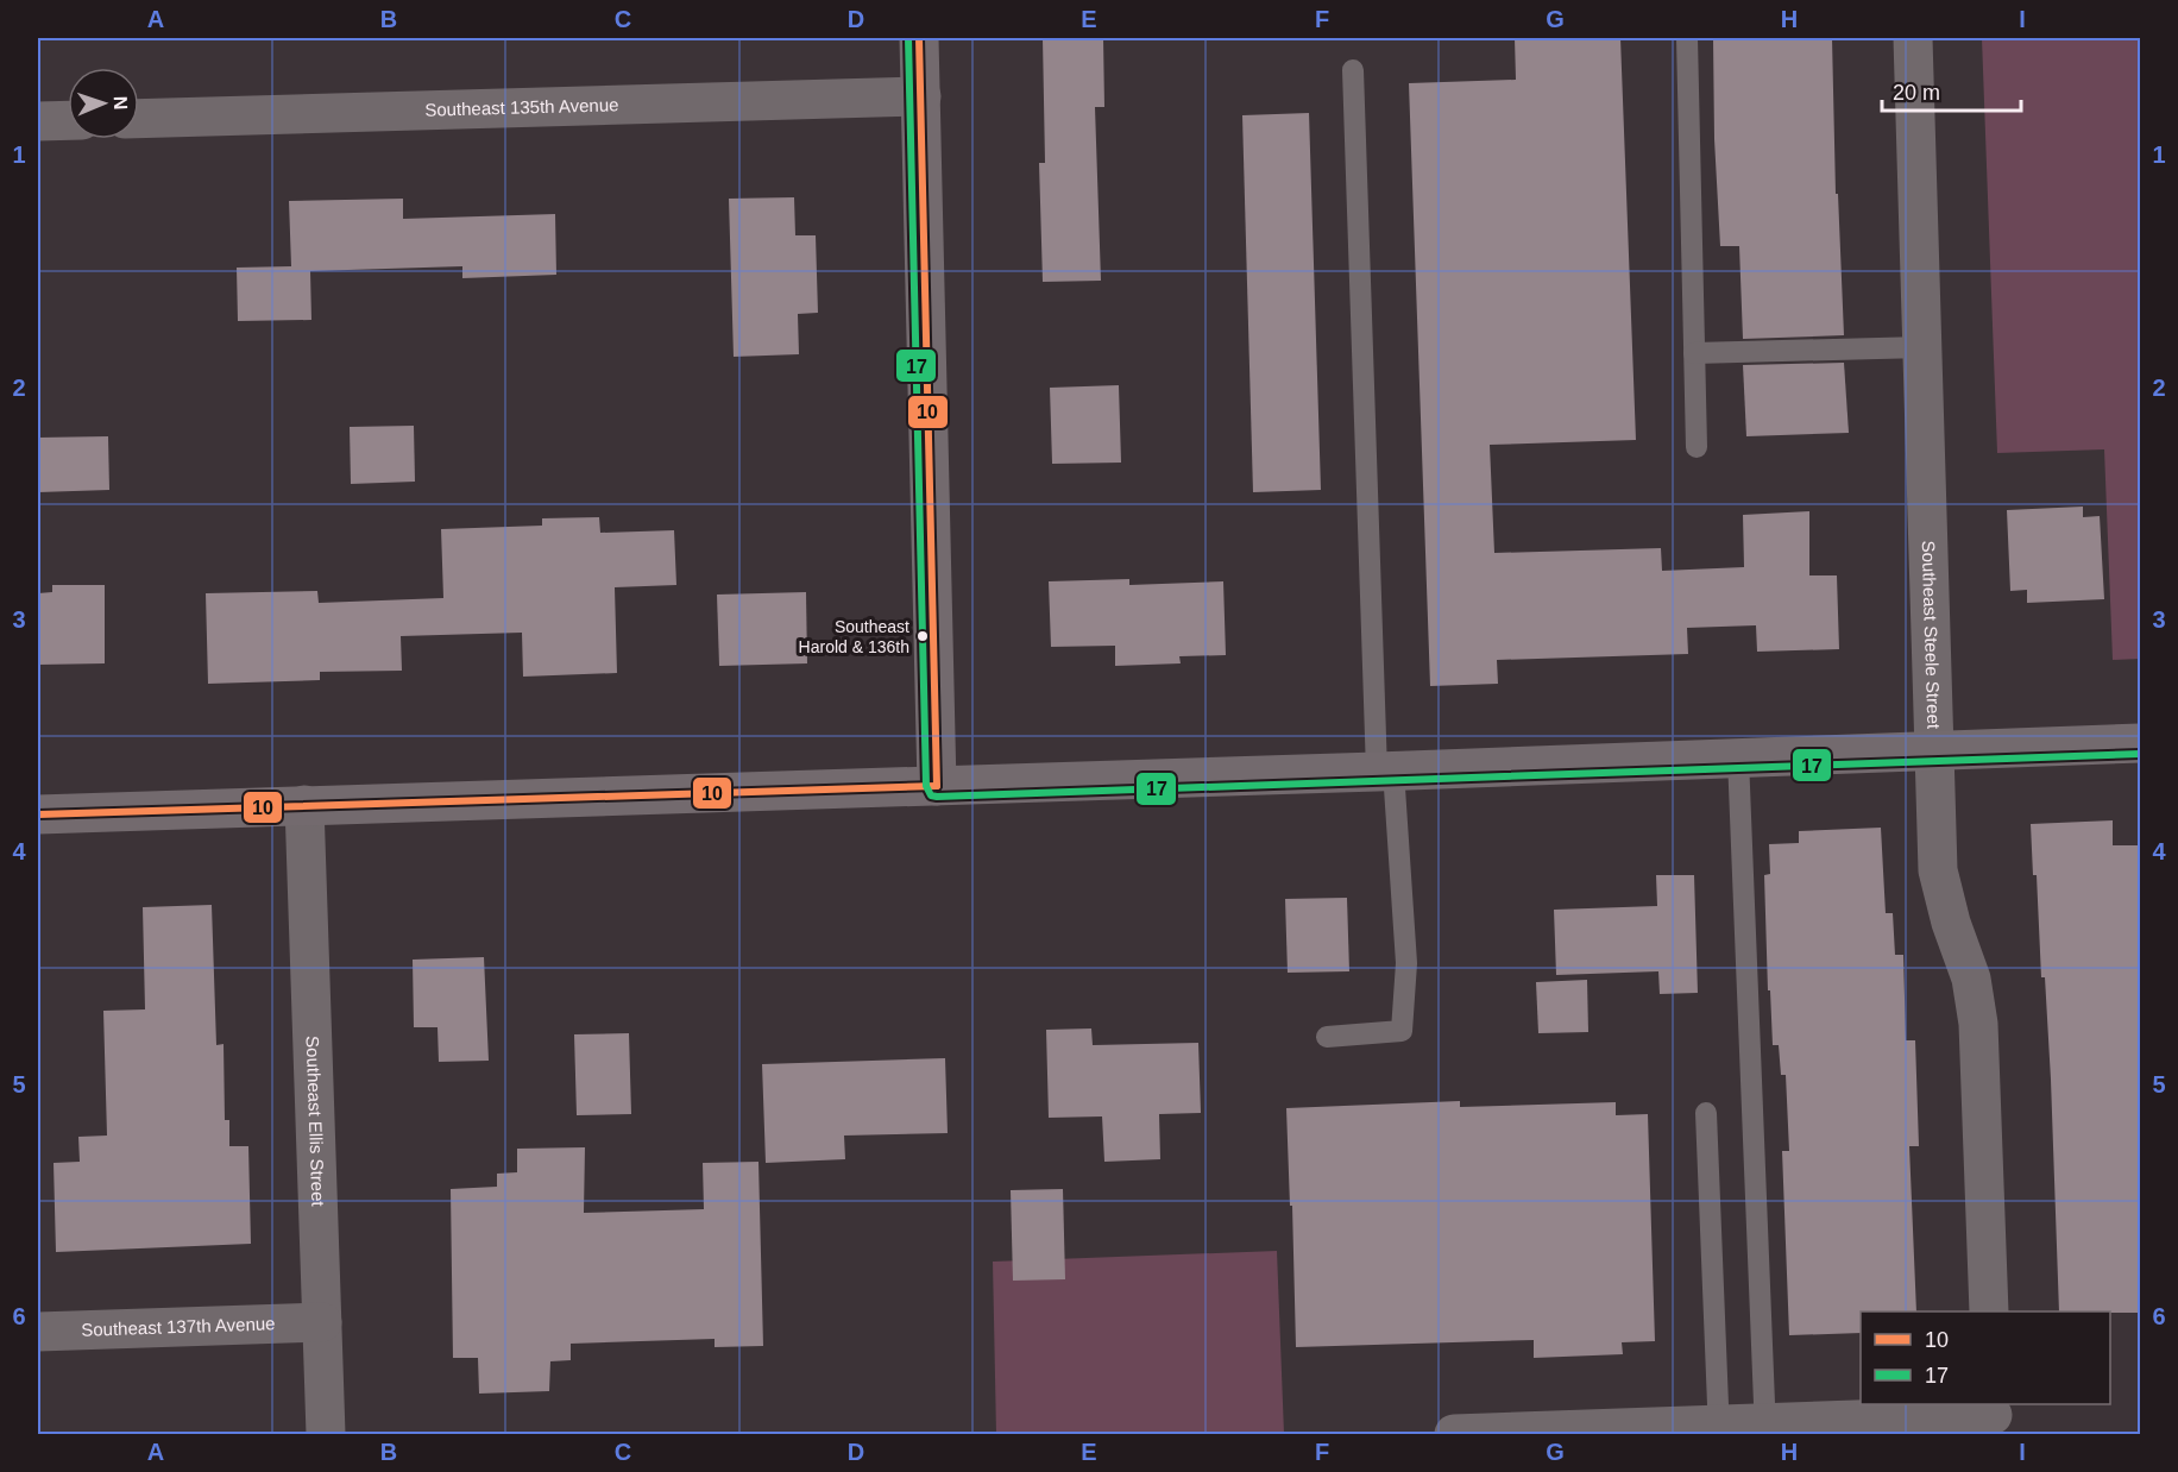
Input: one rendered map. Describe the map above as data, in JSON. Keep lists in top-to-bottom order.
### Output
{
  "streets": {
    "street": [
      "Southeast 135th Avenue",
      "Southeast Steele Street",
      "Southeast Ellis Street",
      "Southeast 137th Avenue"
    ]
  },
  "crossings": [
    ["Southeast Ellis Street", "Southeast 137th Avenue"]
  ],
  "places": ["Southeast Harold & 136th"],
  "lines": ["transit line 10", "transit line 17"],
  "legend": ["10", "17"],
  "scale_bar": "20 m",
  "north": "right",
  "grid": {
    "columns": [
      "A",
      "B",
      "C",
      "D",
      "E",
      "F",
      "G",
      "H",
      "I"
    ],
    "rows": [
      "1",
      "2",
      "3",
      "4",
      "5",
      "6"
    ]
  }
}
